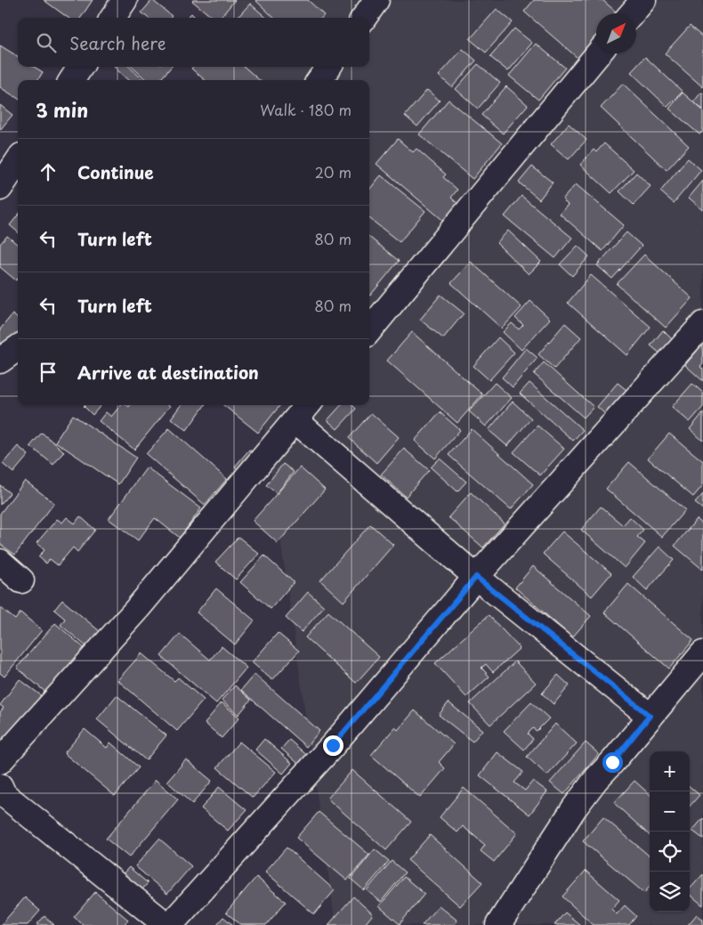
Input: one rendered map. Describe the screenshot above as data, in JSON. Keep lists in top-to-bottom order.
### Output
{
  "north": "top right",
  "page": {
    "search": "Search here",
    "heading": ["3 min", "Walk · 180 m"],
    "list": [
      ["Continue", "20 m"],
      ["Turn left", "80 m"],
      ["Turn left", "80 m"],
      "Arrive at destination"
    ],
    "map_buttons": ["+", "−"]
  }
}
